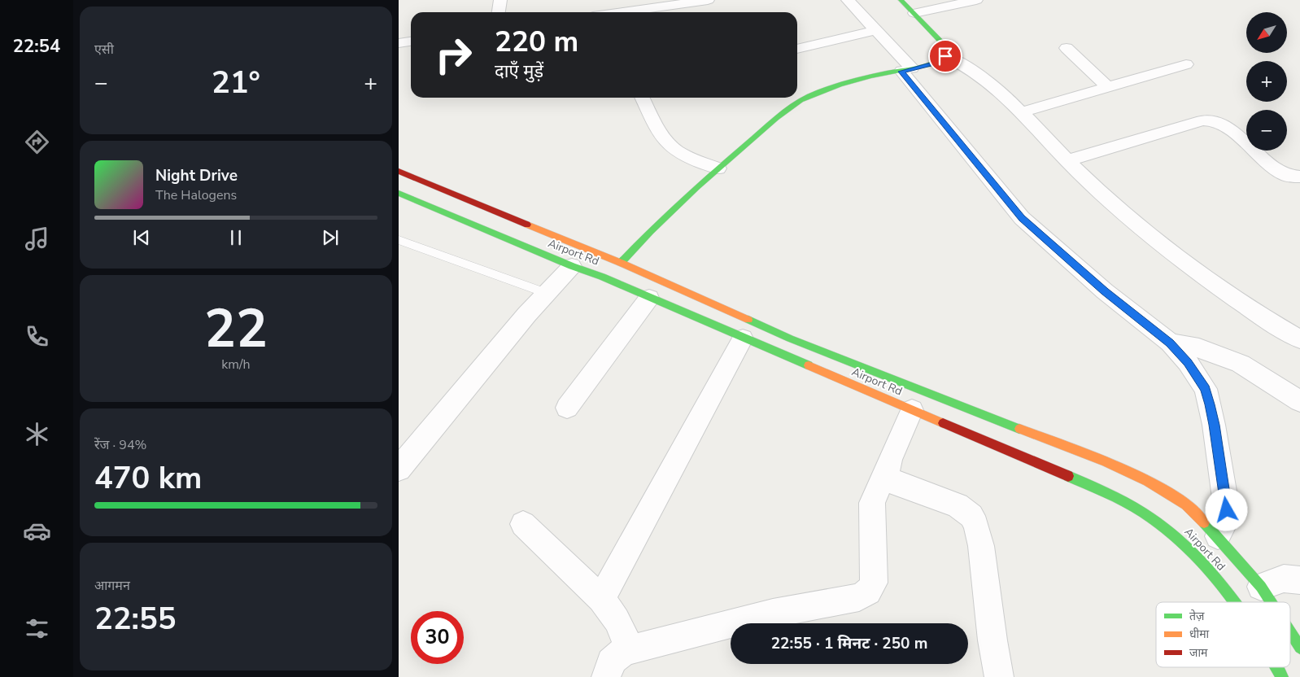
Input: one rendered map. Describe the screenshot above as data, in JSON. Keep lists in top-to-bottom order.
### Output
{
  "streets": {
    "main road": ["Airport Rd"]
  },
  "legend": ["तेज़", "धीमा", "जाम"],
  "north": "bottom left",
  "page": {
    "tabs": "22:54",
    "tile": [
      "एसी",
      ["22", "km/h"],
      ["रेंज · 94%", "470 km"],
      ["आगमन", "22:55"]
    ],
    "map_buttons": ["+", "−"],
    "turn": ["220 m", "दाएँ मुड़ें"],
    "heat": ["−", "21°", "+"],
    "song": ["Night Drive", "The Halogens"],
    "limit": "30",
    "trip": "22:55 · 1 मिनट · 250 m"
  }
}
